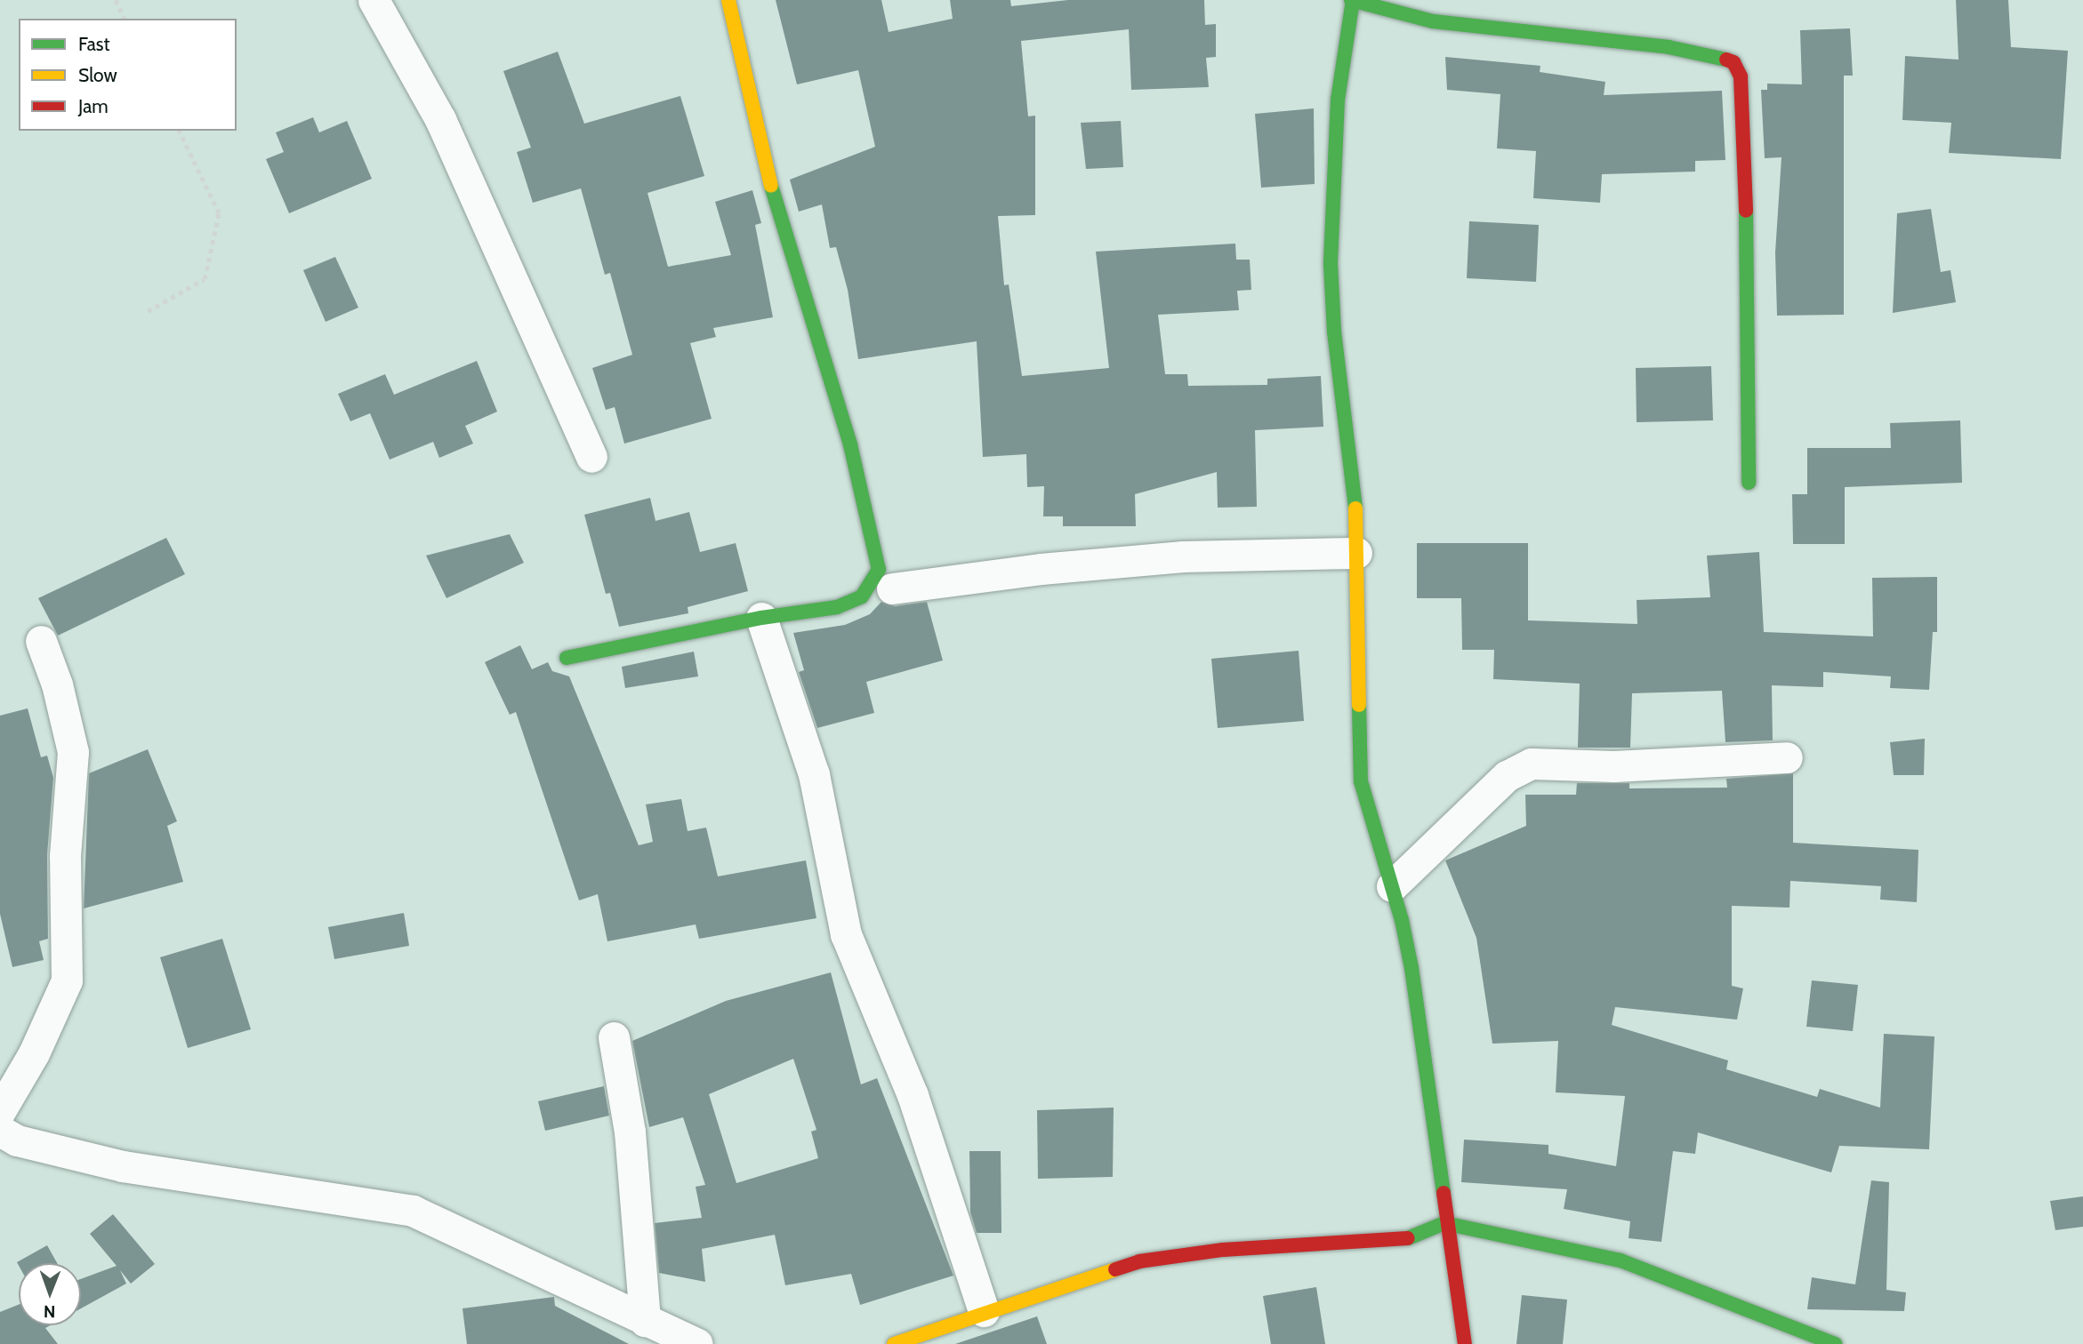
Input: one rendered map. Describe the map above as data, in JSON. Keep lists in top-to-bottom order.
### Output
{
  "legend": ["Fast", "Slow", "Jam"],
  "north": "bottom"
}
